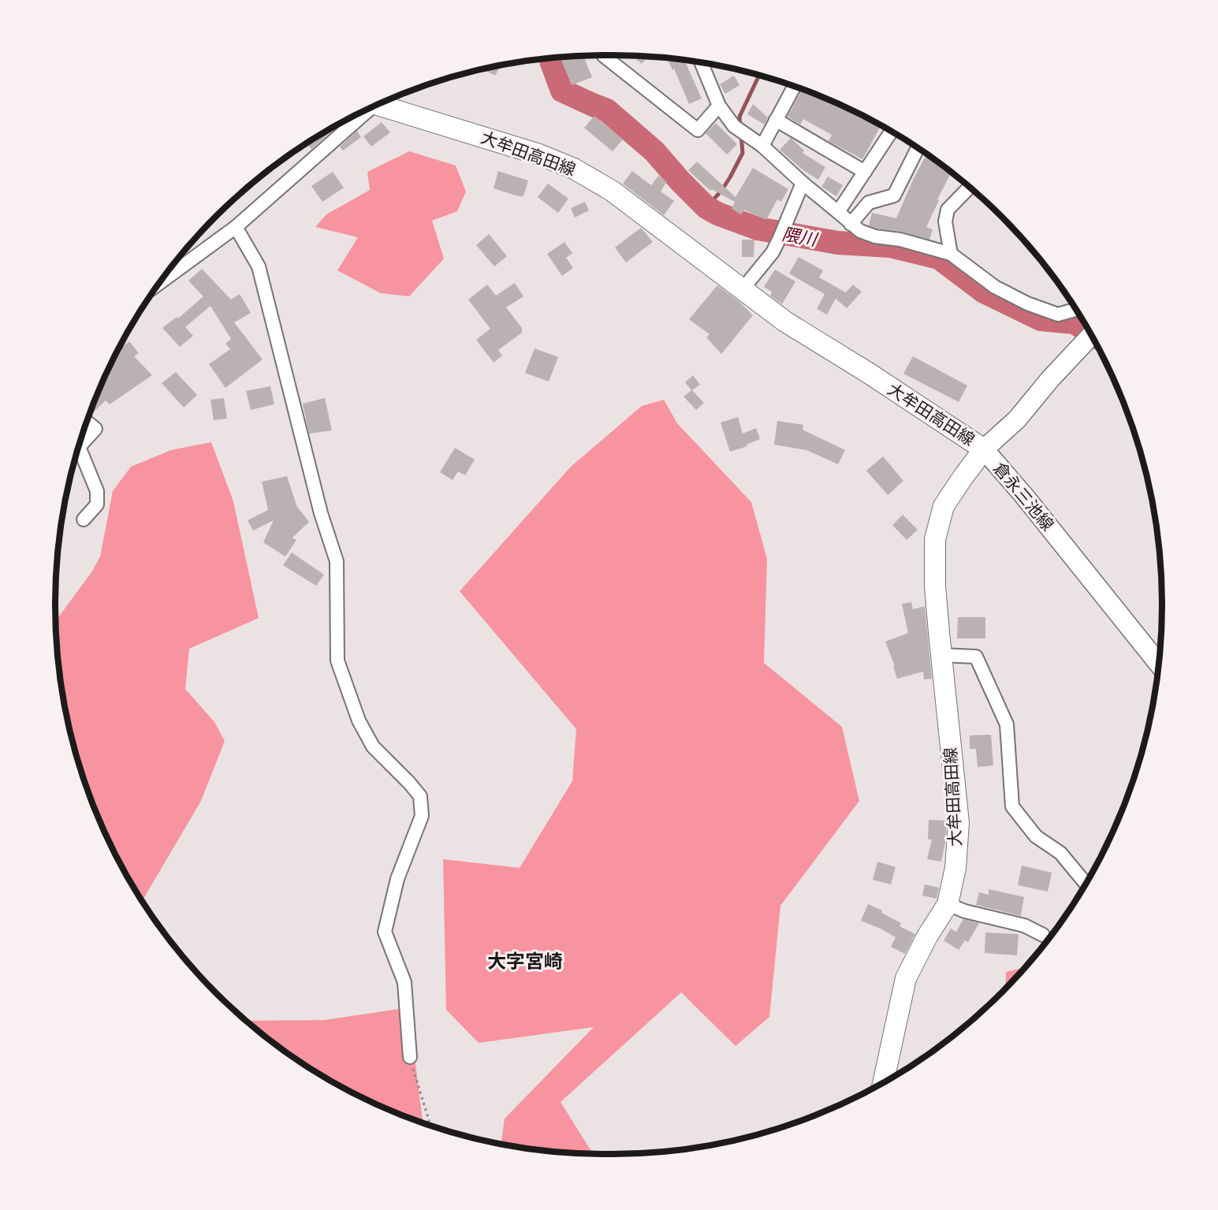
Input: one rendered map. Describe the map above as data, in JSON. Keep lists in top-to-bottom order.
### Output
{
  "streets": {
    "main road": ["大牟田高田線", "倉永三池線"]
  },
  "crossings": [
    ["大牟田高田線", "倉永三池線"]
  ],
  "districts": ["大字宮崎"],
  "water": ["隈川"]
}
